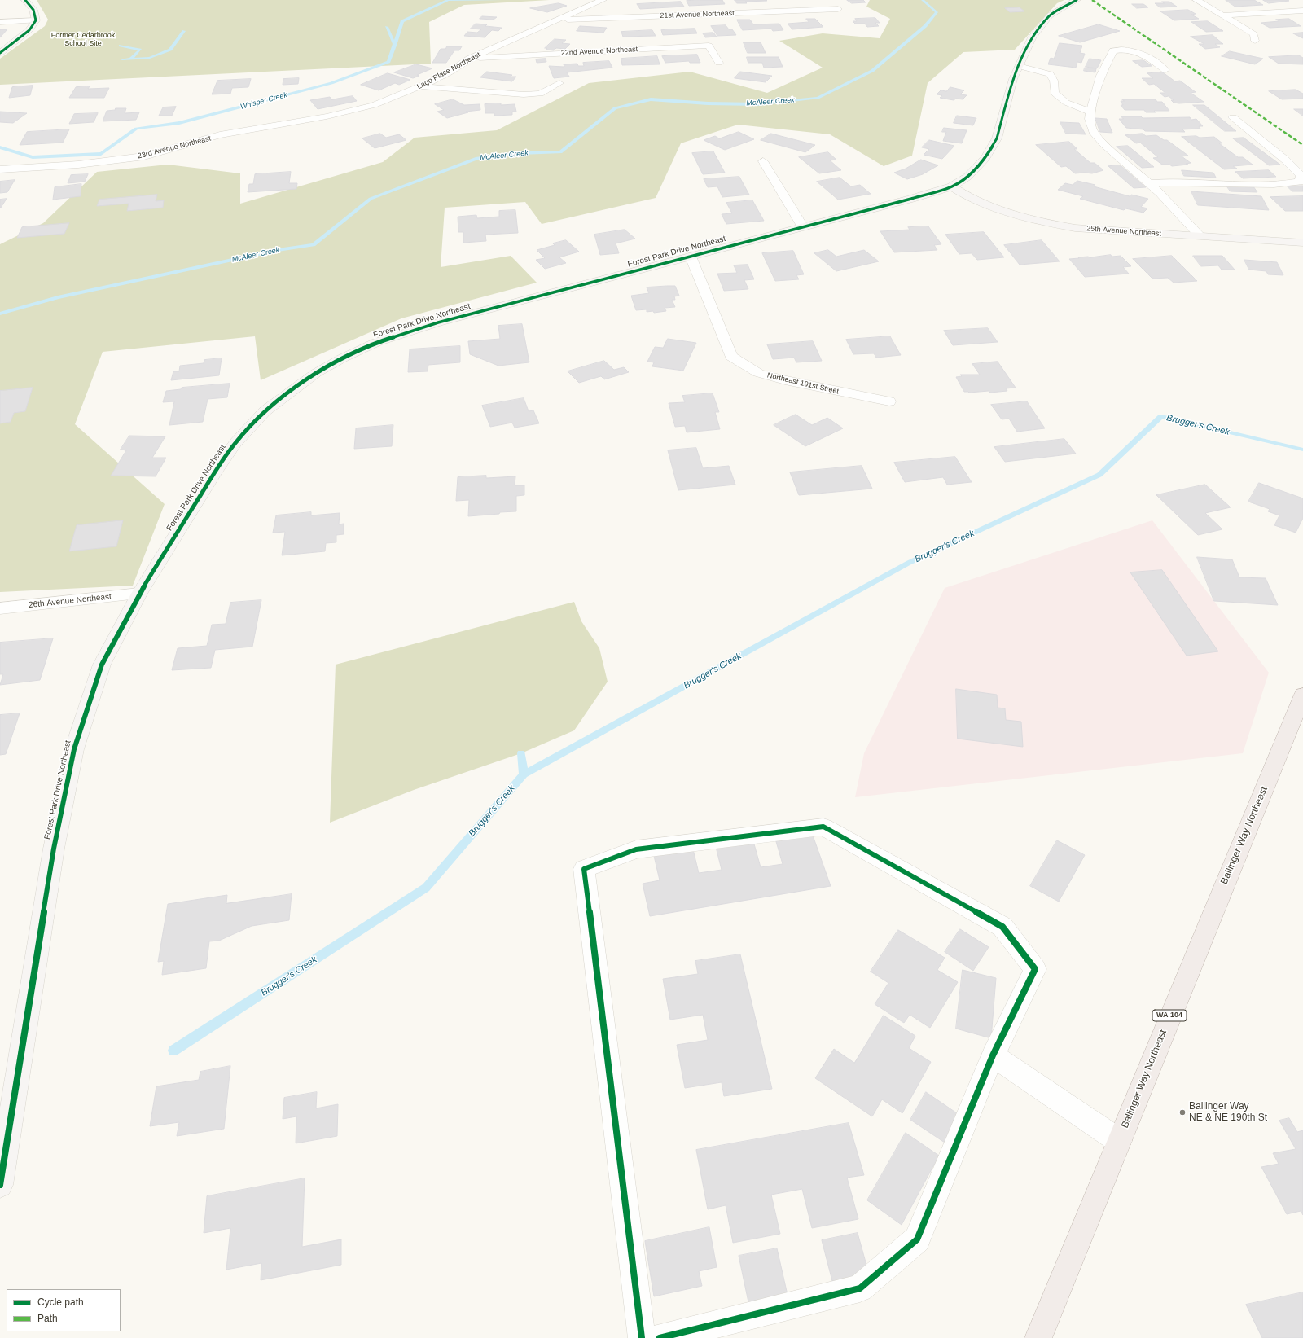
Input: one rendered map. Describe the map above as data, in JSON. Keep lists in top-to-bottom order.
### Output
{
  "streets": {
    "main road": ["Ballinger Way Northeast", "WA 104"],
    "street": [
      "21st Avenue Northeast",
      "22nd Avenue Northeast",
      "Lago Place Northeast",
      "23rd Avenue Northeast",
      "25th Avenue Northeast",
      "Forest Park Drive Northeast",
      "Northeast 191st Street",
      "26th Avenue Northeast"
    ]
  },
  "crossings": [
    ["21st Avenue Northeast", "Lago Place Northeast"],
    ["22nd Avenue Northeast", "Lago Place Northeast"],
    ["Lago Place Northeast", "23rd Avenue Northeast"],
    ["25th Avenue Northeast", "Forest Park Drive Northeast"],
    ["Forest Park Drive Northeast", "Northeast 191st Street"],
    ["Forest Park Drive Northeast", "26th Avenue Northeast"]
  ],
  "water": ["Whisper Creek", "McAleer Creek", "Brugger's Creek"],
  "parks": ["Former Cedarbrook School Site"],
  "places": ["Ballinger Way NE & NE 190th St"],
  "legend": ["Cycle path", "Path"]
}
